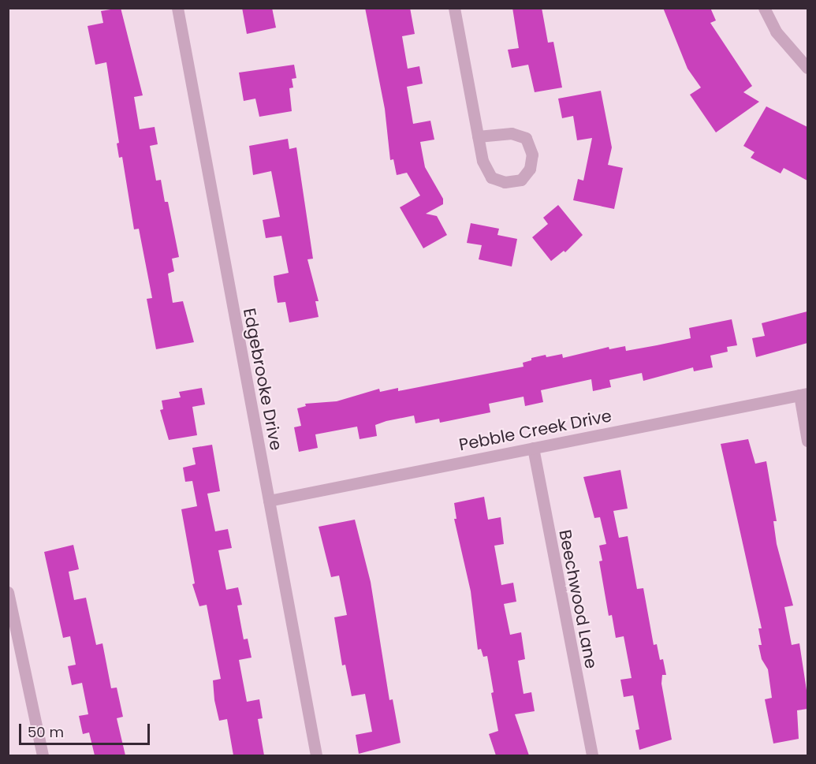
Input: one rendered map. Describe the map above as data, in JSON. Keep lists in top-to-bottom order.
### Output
{
  "streets": {
    "street": ["Edgebrooke Drive", "Pebble Creek Drive", "Beechwood Lane"]
  },
  "crossings": [
    ["Edgebrooke Drive", "Pebble Creek Drive"],
    ["Pebble Creek Drive", "Beechwood Lane"]
  ],
  "scale_bar": "50 m"
}
